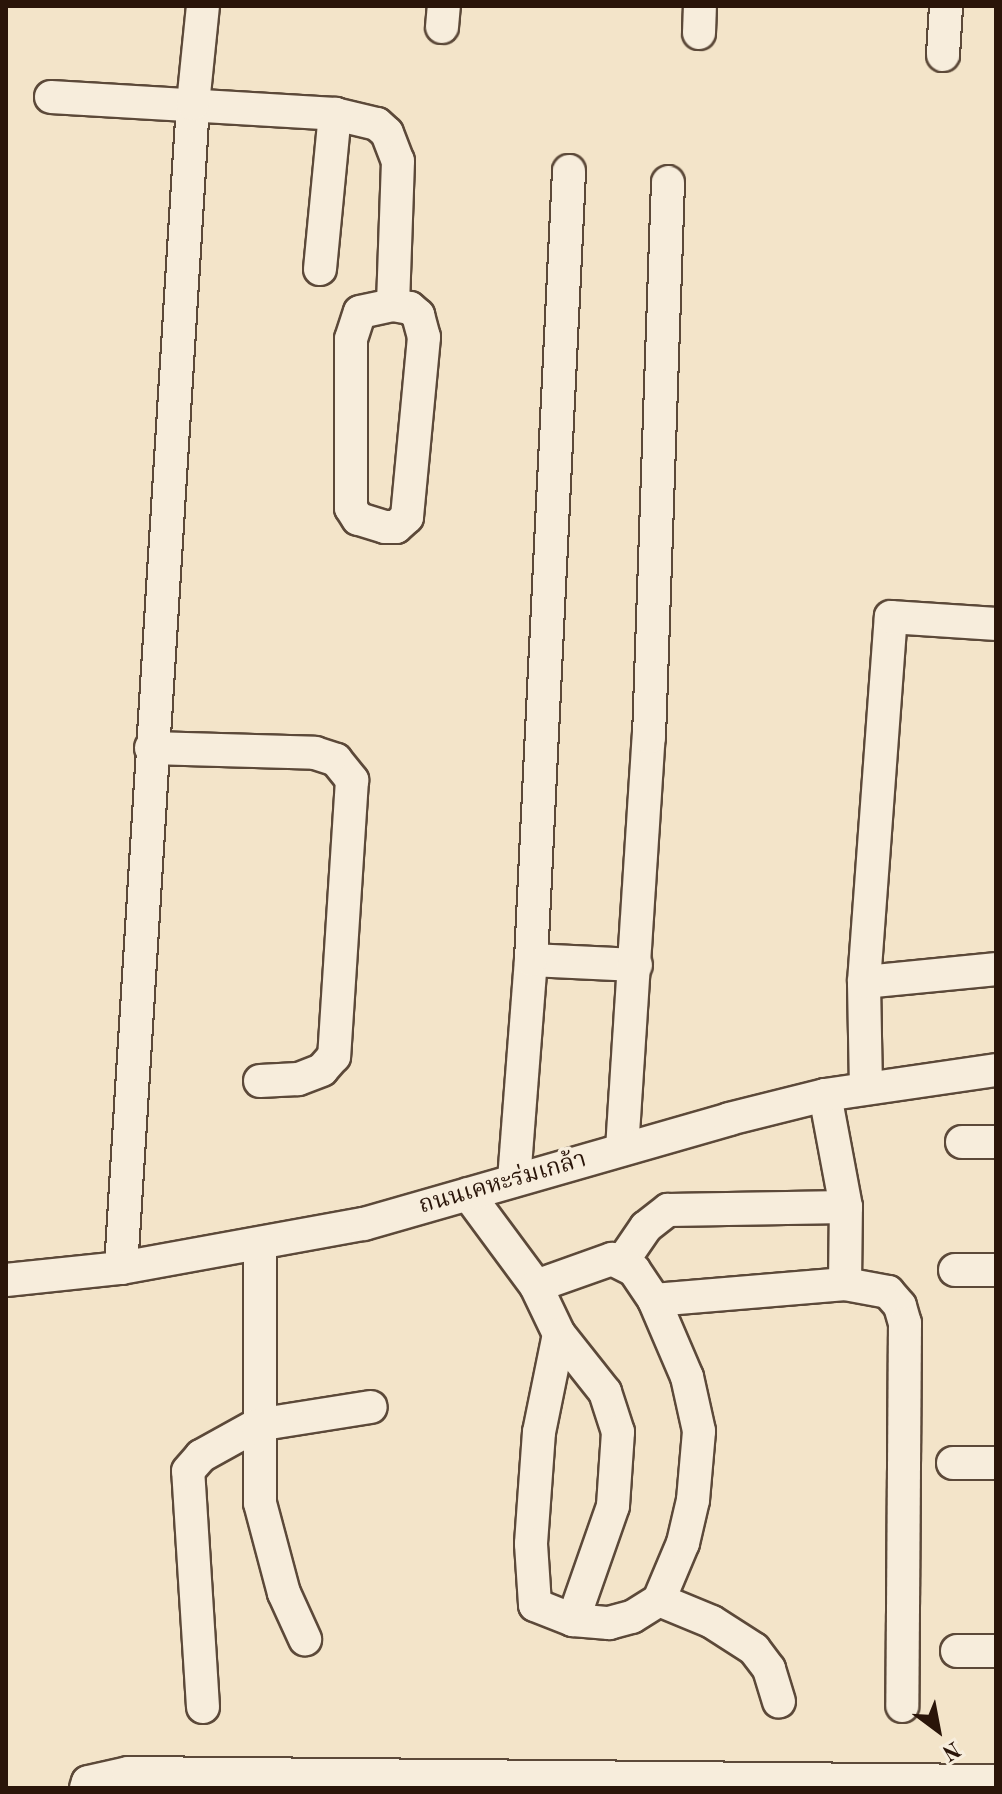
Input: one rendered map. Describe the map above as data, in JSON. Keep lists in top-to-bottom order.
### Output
{
  "streets": {
    "street": ["ถนนเคหะร่มเกล้า"]
  },
  "north": "bottom right"
}
